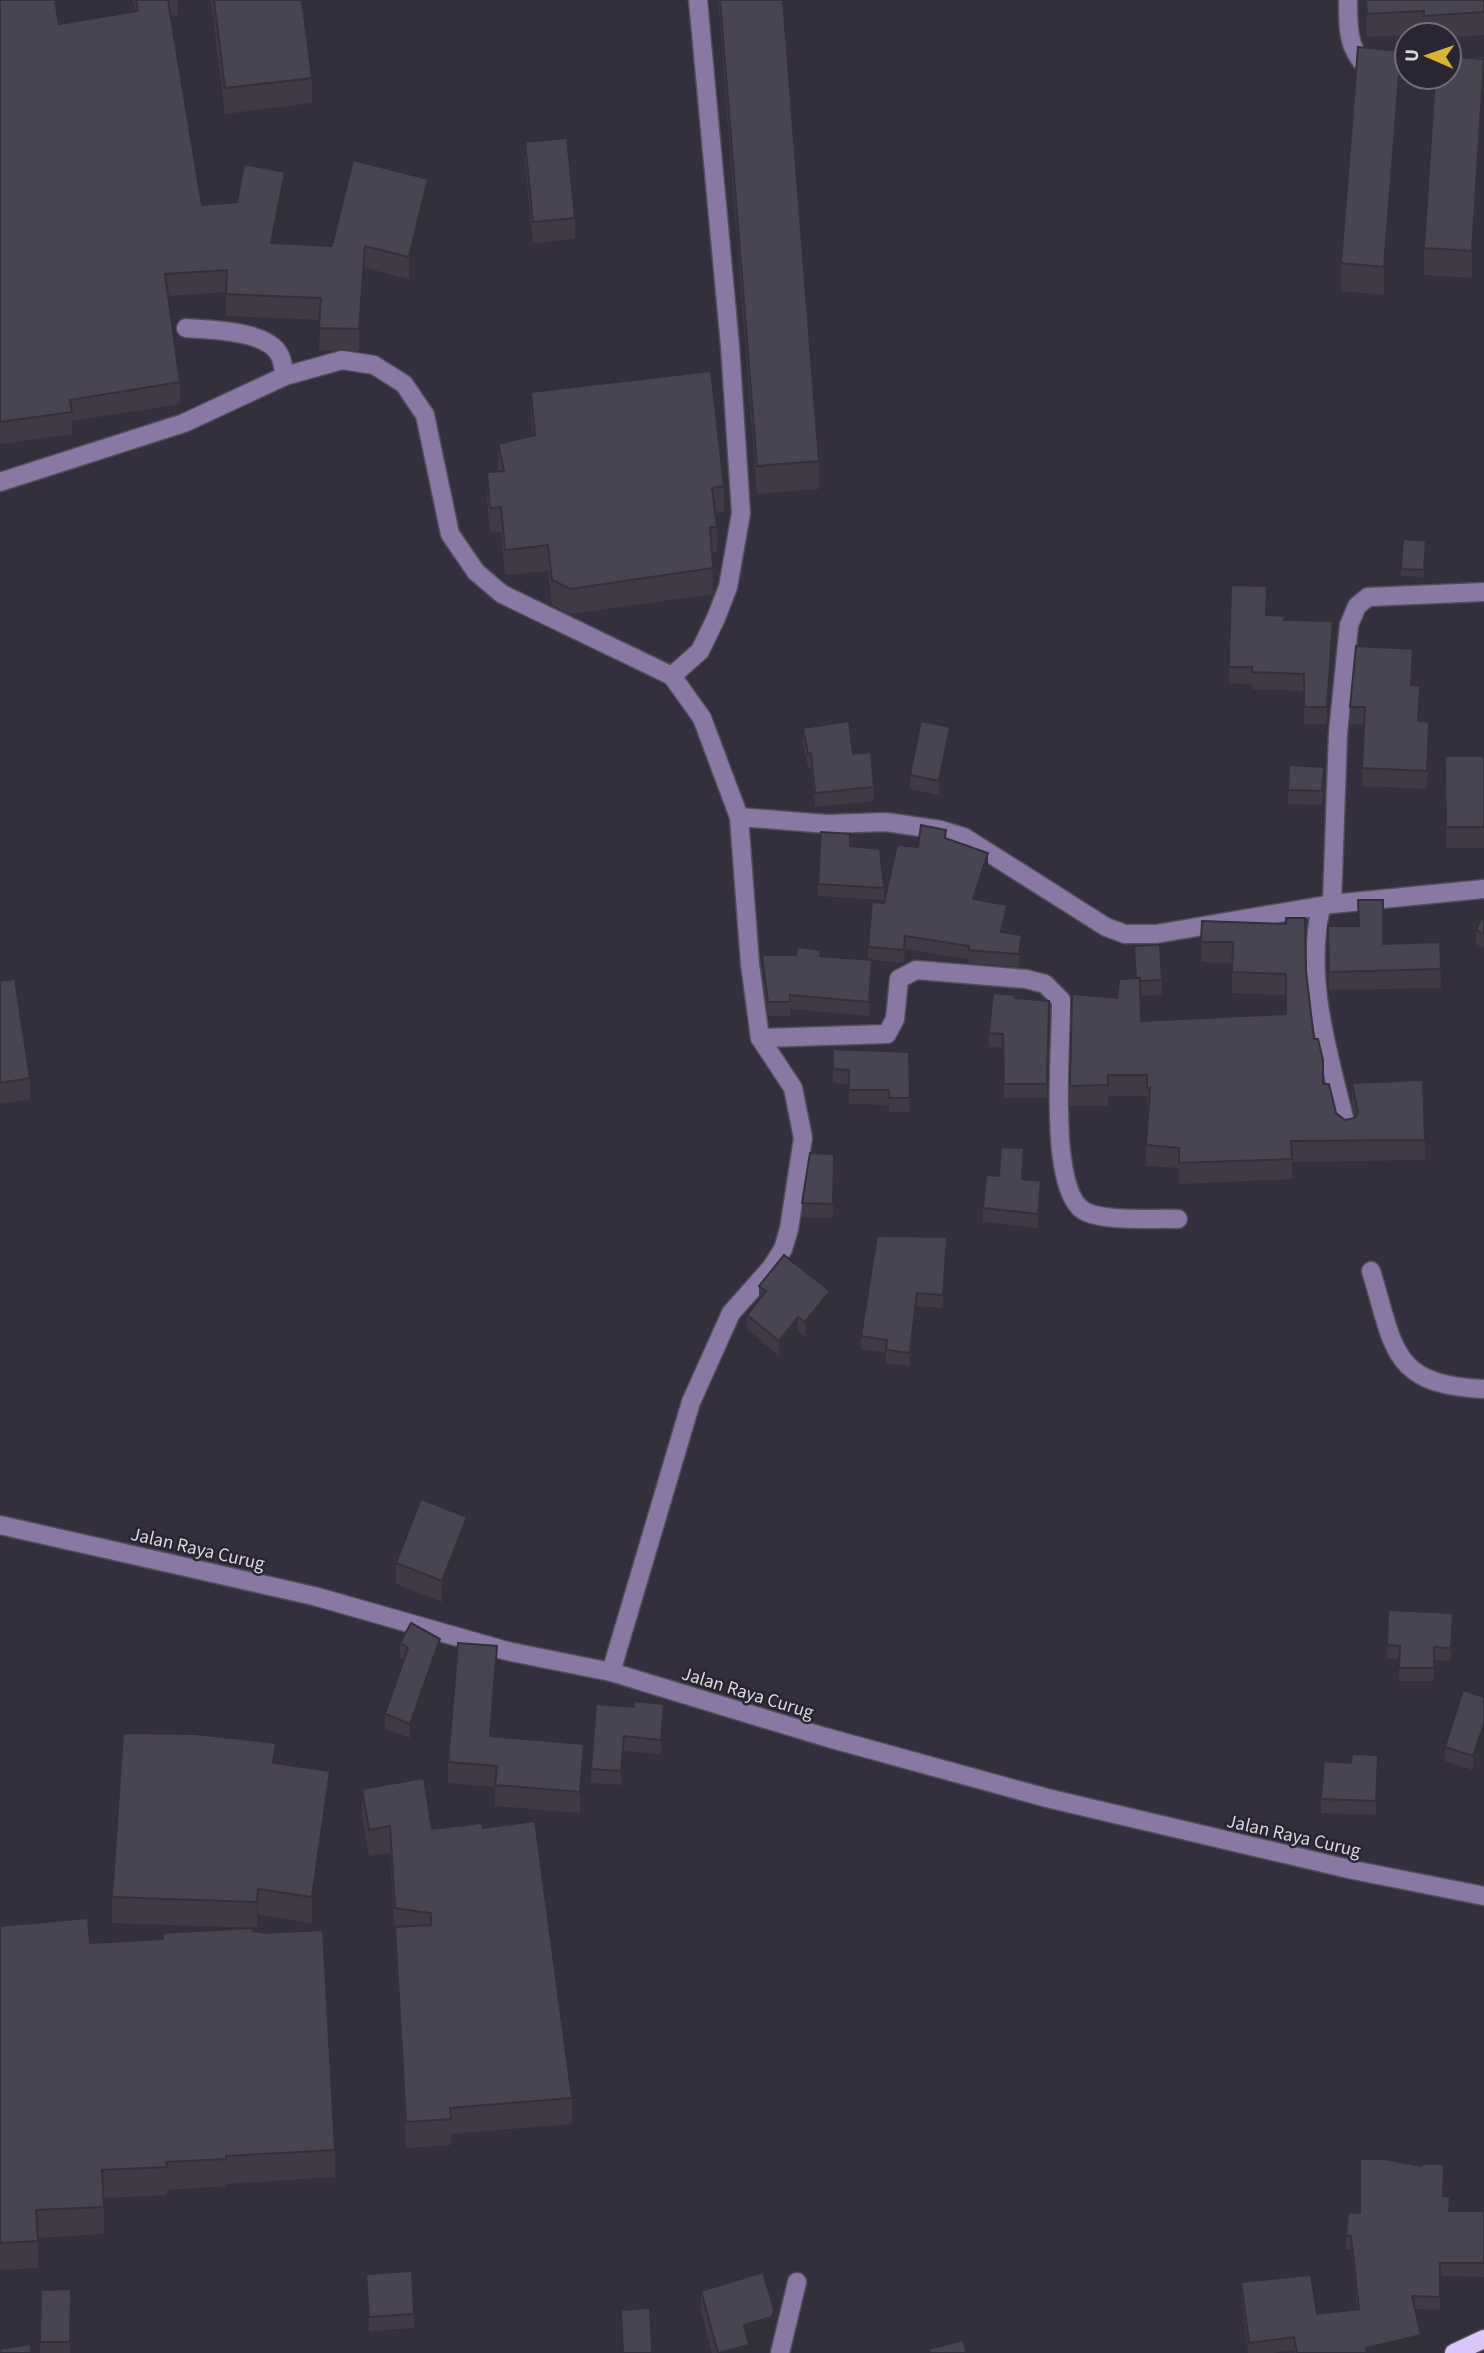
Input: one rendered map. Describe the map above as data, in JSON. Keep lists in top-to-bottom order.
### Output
{
  "streets": {
    "street": ["Jalan Raya Curug"]
  },
  "north": "left"
}
